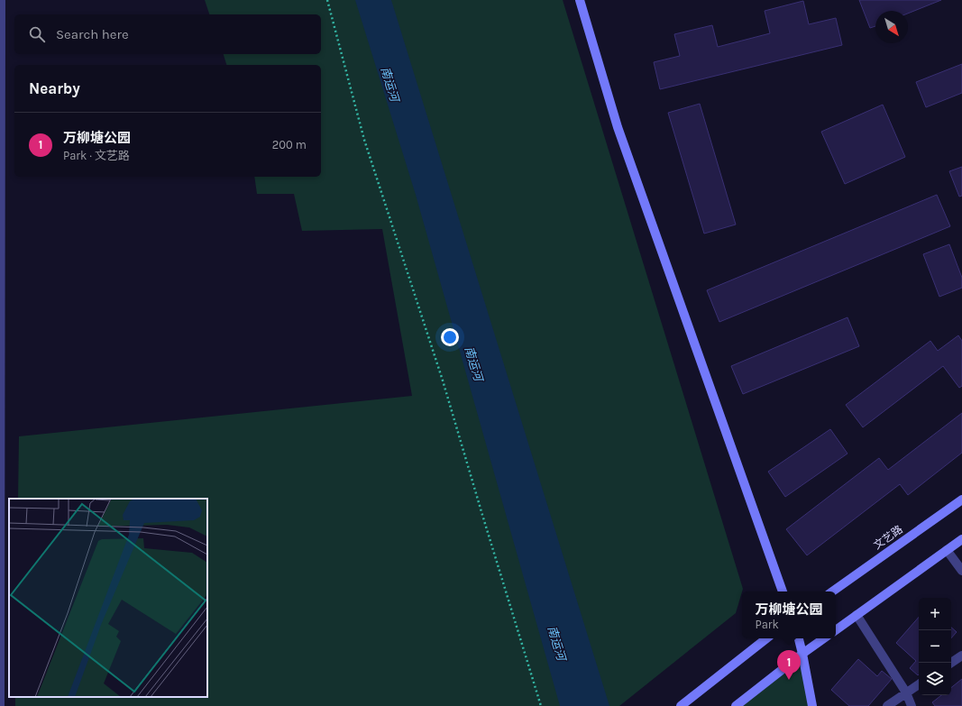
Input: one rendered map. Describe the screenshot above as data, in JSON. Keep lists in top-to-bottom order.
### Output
{
  "streets": {
    "street": ["文艺路"]
  },
  "water": ["南运河"],
  "north": "bottom right",
  "page": {
    "search": "Search here",
    "heading": "Nearby",
    "list": [
      {
        "mark": "1",
        "name": "万柳塘公园",
        "note": "Park · 文艺路",
        "value": "200 m"
      }
    ],
    "popup": ["万柳塘公园", "Park"],
    "map_buttons": ["+", "−"],
    "pins": "1"
  }
}
